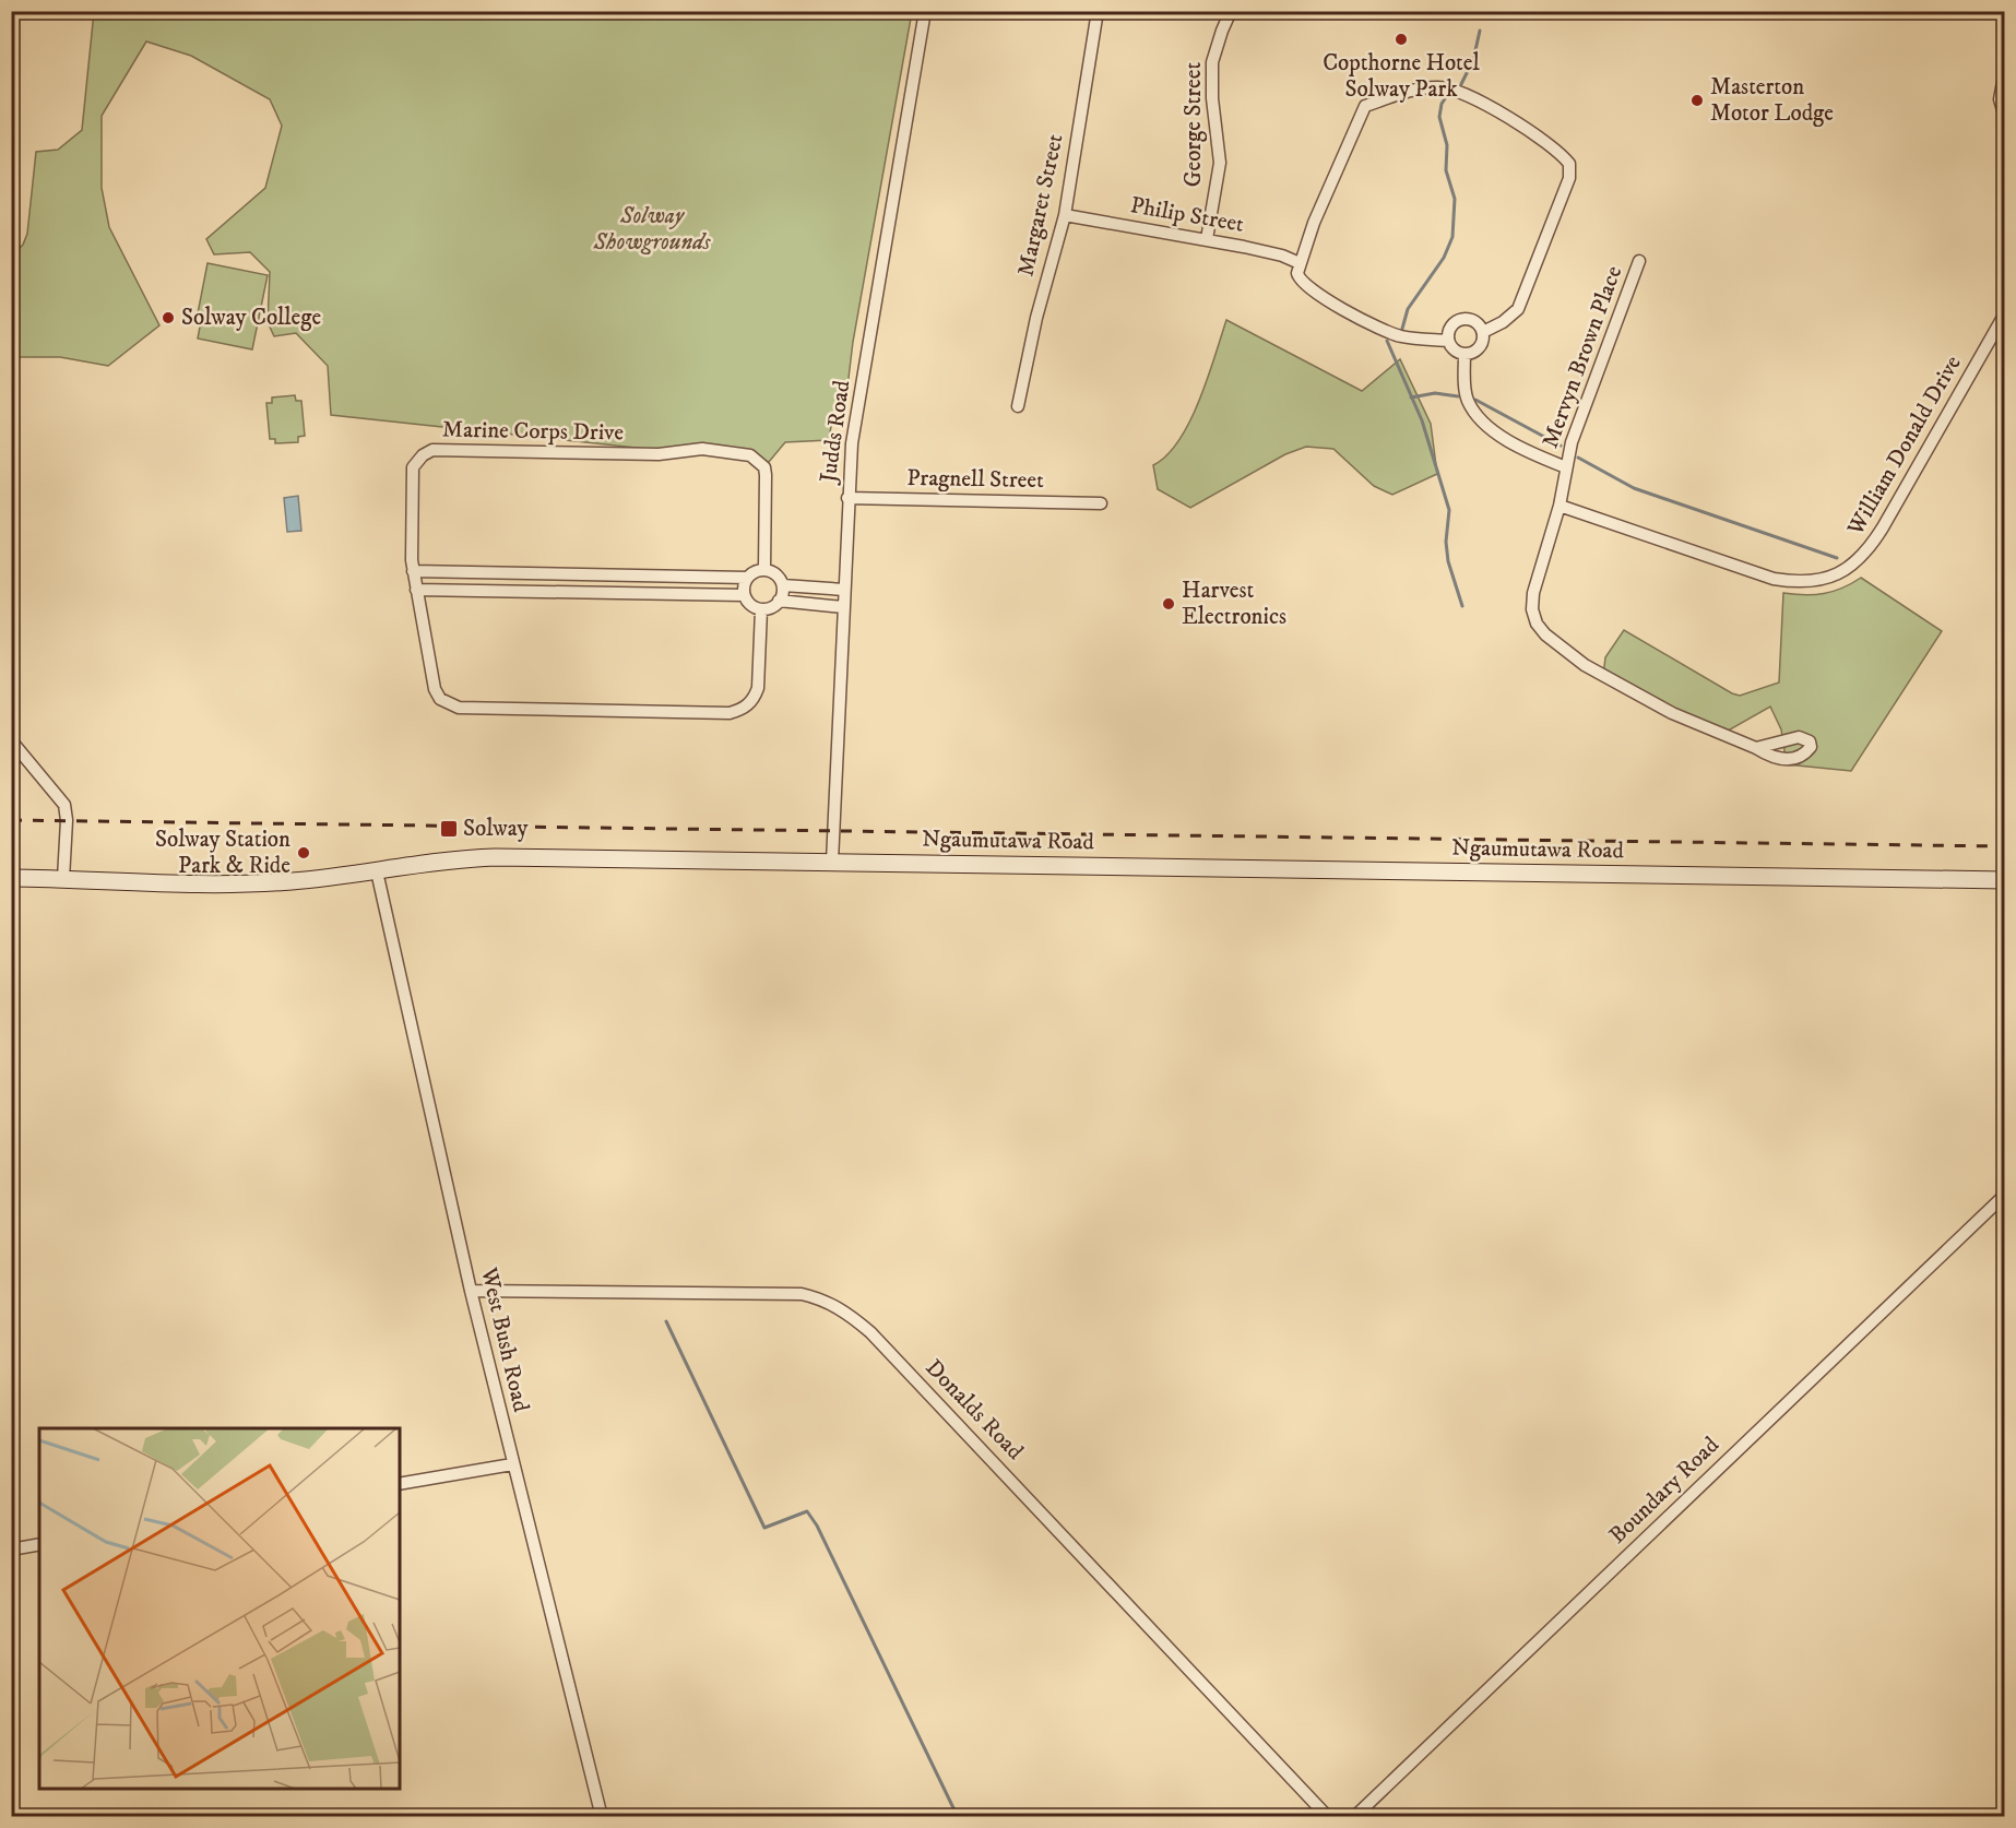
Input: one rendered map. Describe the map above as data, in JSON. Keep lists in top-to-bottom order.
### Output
{
  "streets": {
    "main road": ["Ngaumutawa Road"],
    "street": [
      "George Street",
      "Margaret Street",
      "Philip Street",
      "Mervyn Brown Place",
      "Marine Corps Drive",
      "Judds Road",
      "William Donald Drive",
      "Pragnell Street",
      "West Bush Road",
      "Donalds Road",
      "Boundary Road"
    ]
  },
  "crossings": [
    ["George Street", "Philip Street"],
    ["Margaret Street", "Philip Street"],
    ["Mervyn Brown Place", "William Donald Drive"],
    ["Judds Road", "Pragnell Street"],
    ["Judds Road", "Ngaumutawa Road"],
    ["Ngaumutawa Road", "West Bush Road"],
    ["West Bush Road", "Donalds Road"]
  ],
  "parks": ["Solway Showgrounds"],
  "places": {
    "other": [
      "Copthorne Hotel Solway Park",
      "Masterton Motor Lodge",
      "Solway College",
      "Harvest Electronics",
      "Solway Station Park & Ride"
    ],
    "transit": ["Solway"]
  }
}
